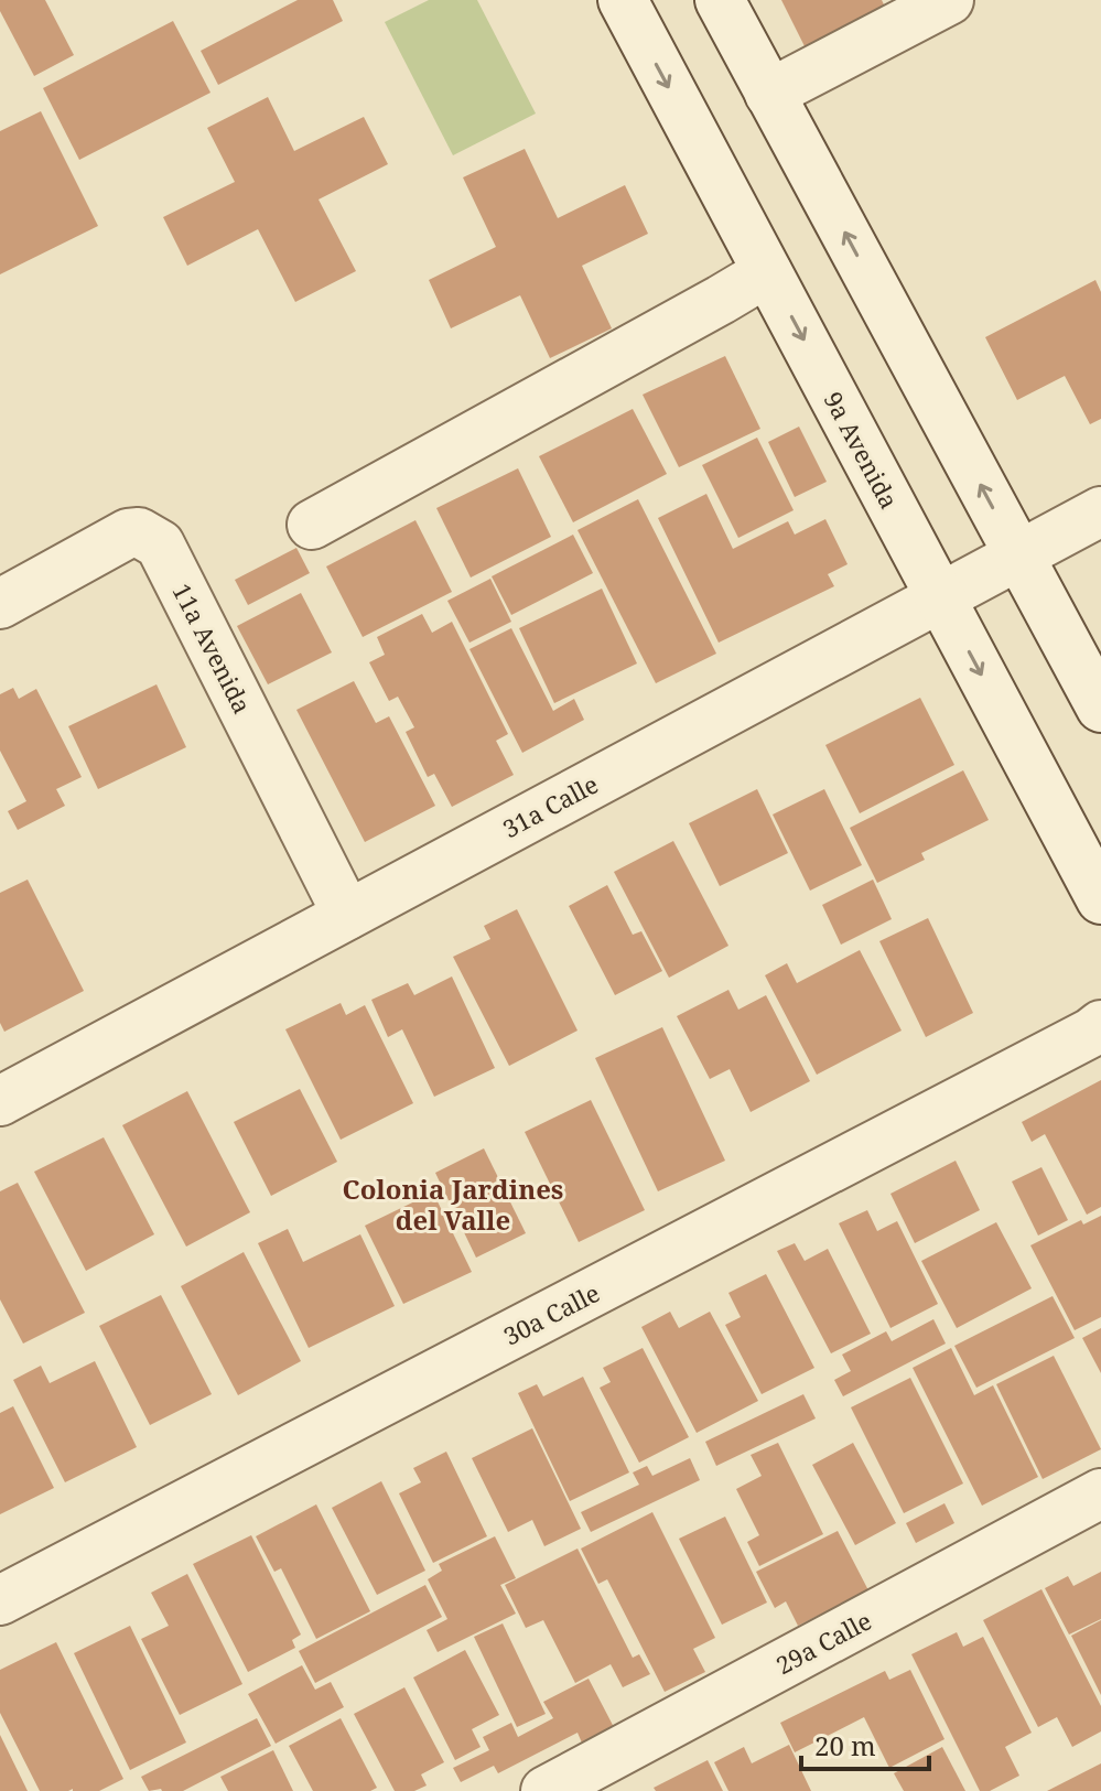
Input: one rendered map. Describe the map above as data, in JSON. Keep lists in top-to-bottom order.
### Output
{
  "streets": {
    "street": [
      "9a Avenida",
      "11a Avenida",
      "31a Calle",
      "30a Calle",
      "29a Calle"
    ]
  },
  "crossings": [
    ["9a Avenida", "31a Calle"],
    ["11a Avenida", "31a Calle"]
  ],
  "districts": ["Colonia Jardines del Valle"],
  "scale_bar": "20 m"
}
